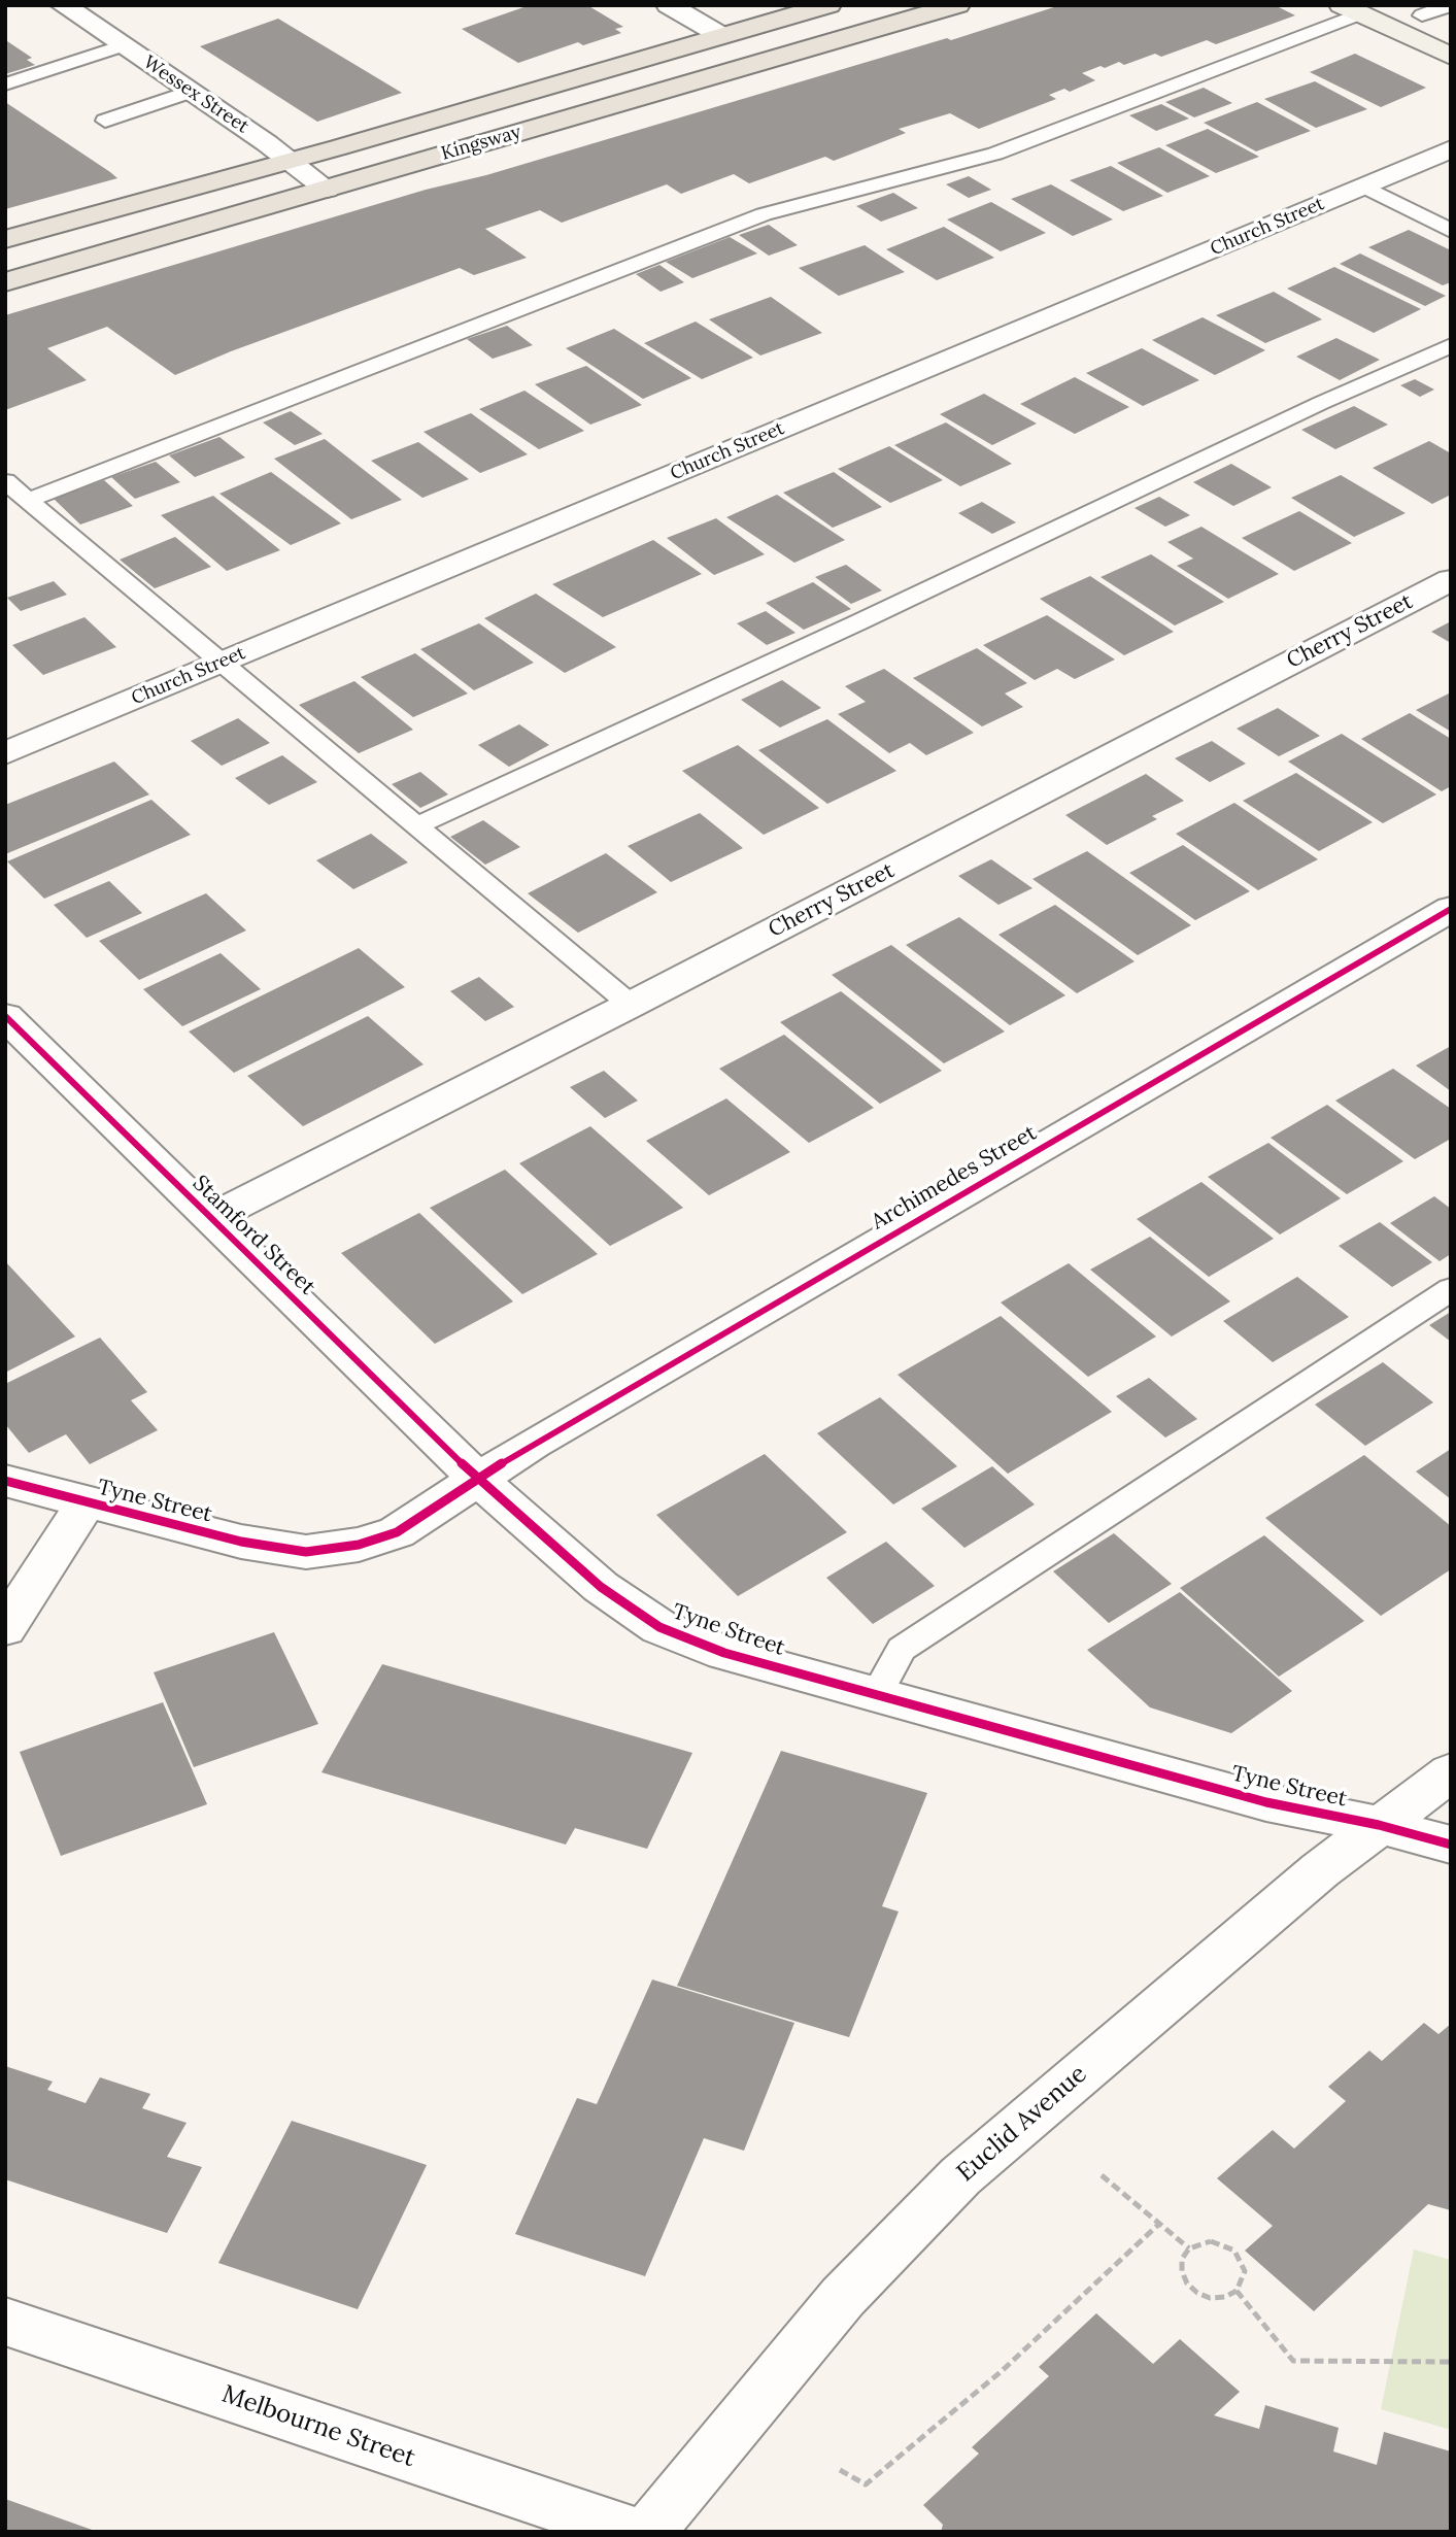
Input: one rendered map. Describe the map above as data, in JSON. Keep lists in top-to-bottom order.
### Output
{
  "streets": {
    "main road": ["Kingsway"],
    "street": [
      "Wessex Street",
      "Church Street",
      "Cherry Street",
      "Archimedes Street",
      "Stamford Street",
      "Tyne Street",
      "Euclid Avenue",
      "Melbourne Street"
    ]
  },
  "crossings": [
    ["Wessex Street", "Kingsway"],
    ["Cherry Street", "Stamford Street"],
    ["Archimedes Street", "Stamford Street"],
    ["Archimedes Street", "Tyne Street"],
    ["Stamford Street", "Tyne Street"],
    ["Tyne Street", "Euclid Avenue"]
  ]
}
